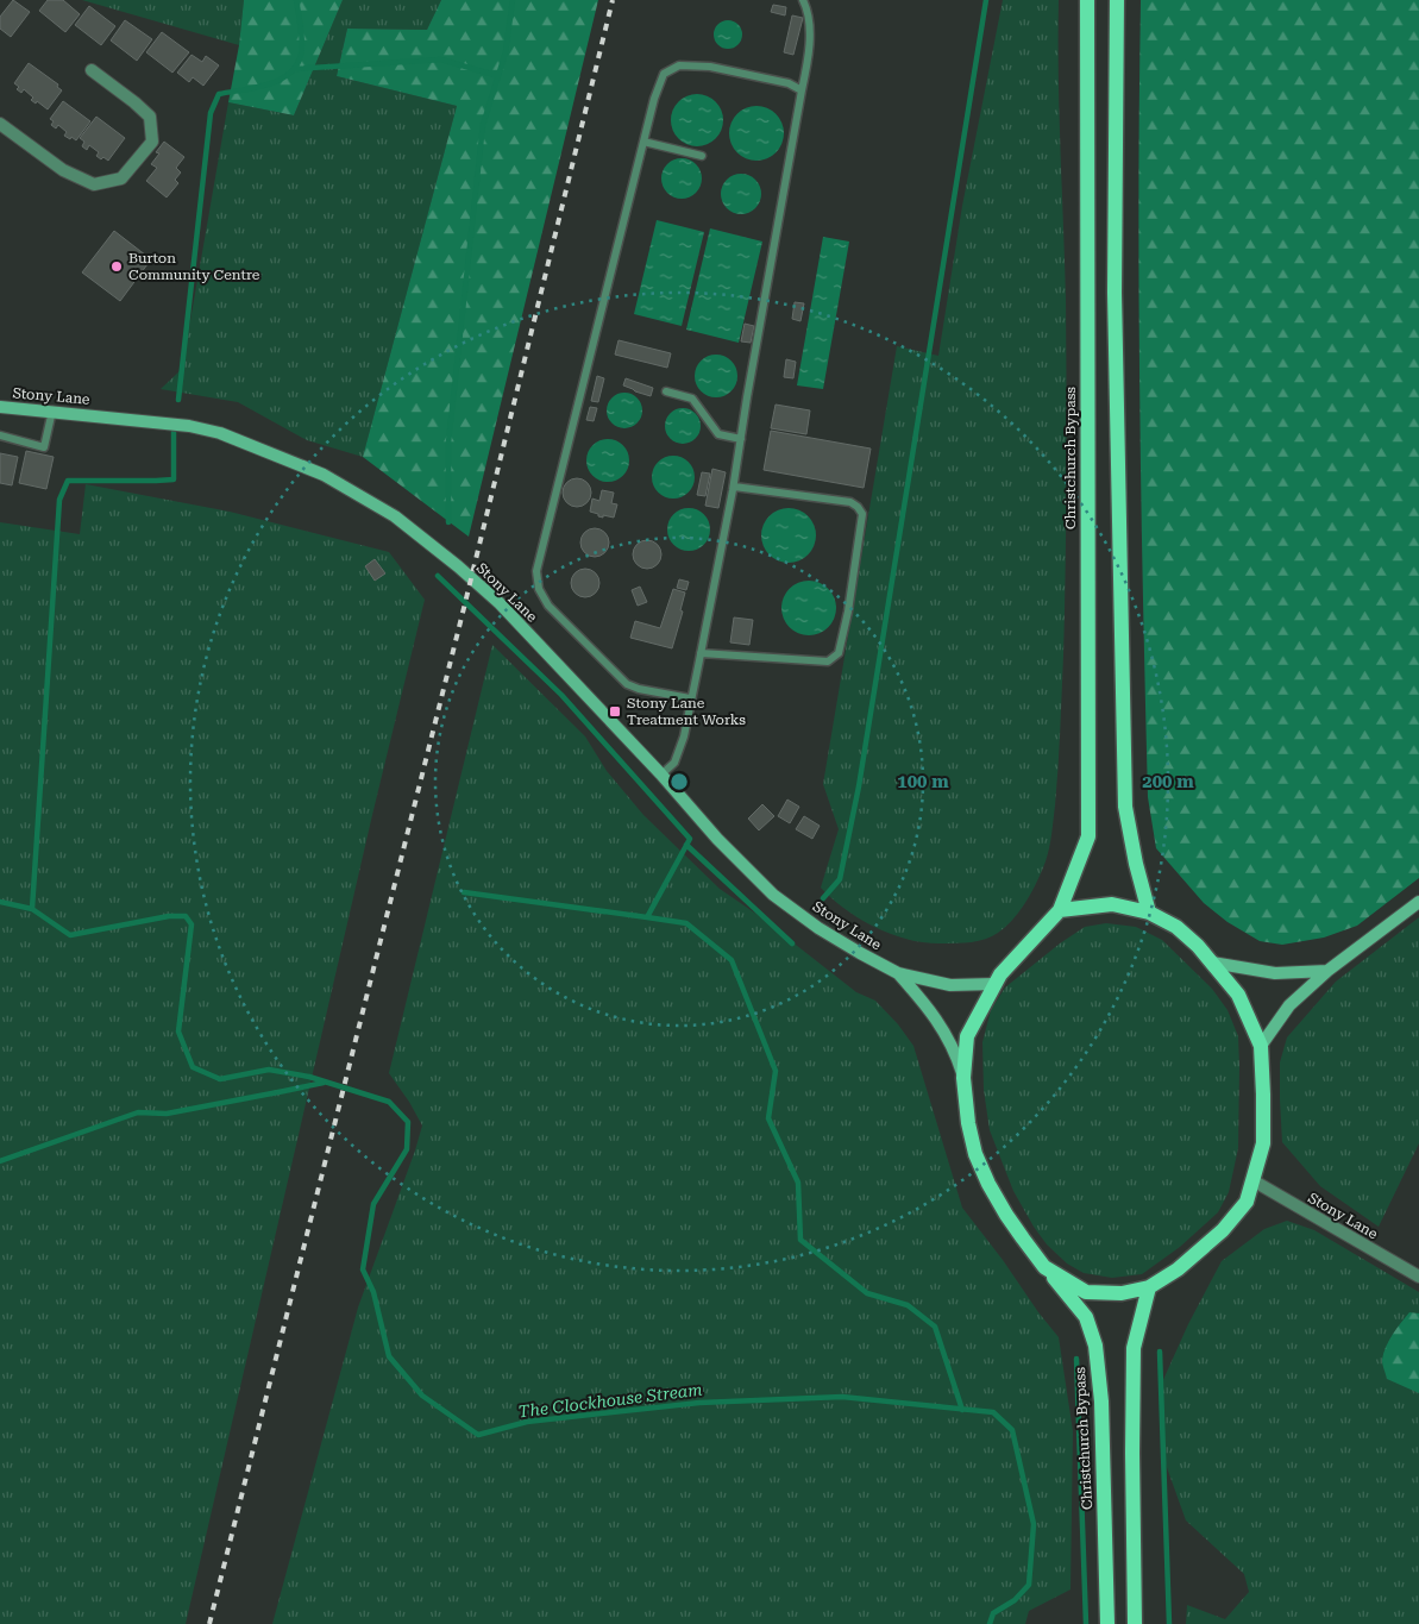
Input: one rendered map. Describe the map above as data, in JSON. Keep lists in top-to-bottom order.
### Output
{
  "streets": {
    "main road": ["Stony Lane", "Christchurch Bypass"]
  },
  "crossings": [
    ["Stony Lane", "Christchurch Bypass"]
  ],
  "water": ["The Clockhouse Stream"],
  "places": {
    "other": ["Burton Community Centre"],
    "transit": ["Stony Lane Treatment Works"]
  },
  "rings": ["100 m", "200 m"]
}
